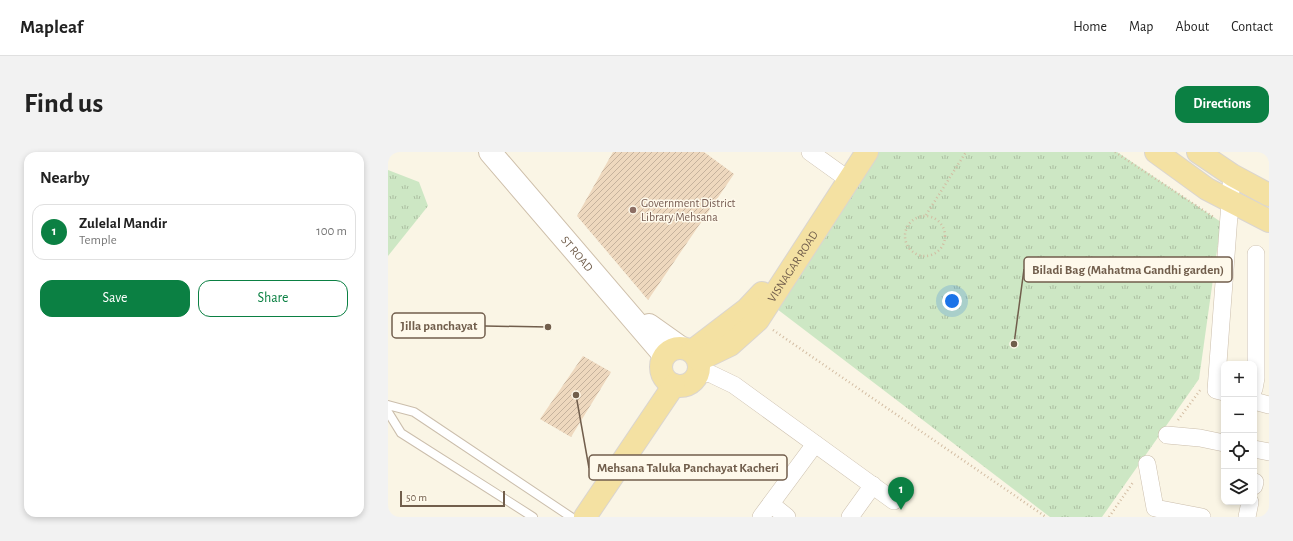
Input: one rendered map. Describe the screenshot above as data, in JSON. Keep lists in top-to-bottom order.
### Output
{
  "streets": {
    "main road": ["ST ROAD", "VISNAGAR ROAD"]
  },
  "crossings": [
    ["ST ROAD", "VISNAGAR ROAD"]
  ],
  "places": [
    "Government District Library Mehsana",
    "Jilla panchayat",
    "Biladi Bag (Mahatma Gandhi garden)",
    "Mehsana Taluka Panchayat Kacheri"
  ],
  "scale_bar": "50 m",
  "page": {
    "header": "Mapleaf",
    "nav": [
      "Home",
      "Map",
      "About",
      "Contact"
    ],
    "buttons": [
      "Directions",
      ["Save", "Share"]
    ],
    "title": "Find us",
    "heading": "Nearby",
    "list": [
      {
        "mark": "1",
        "name": "Zulelal Mandir",
        "note": "Temple",
        "value": "100 m"
      }
    ],
    "map_buttons": ["+", "−"],
    "pins": "1",
    "scale": "50 m"
  }
}
